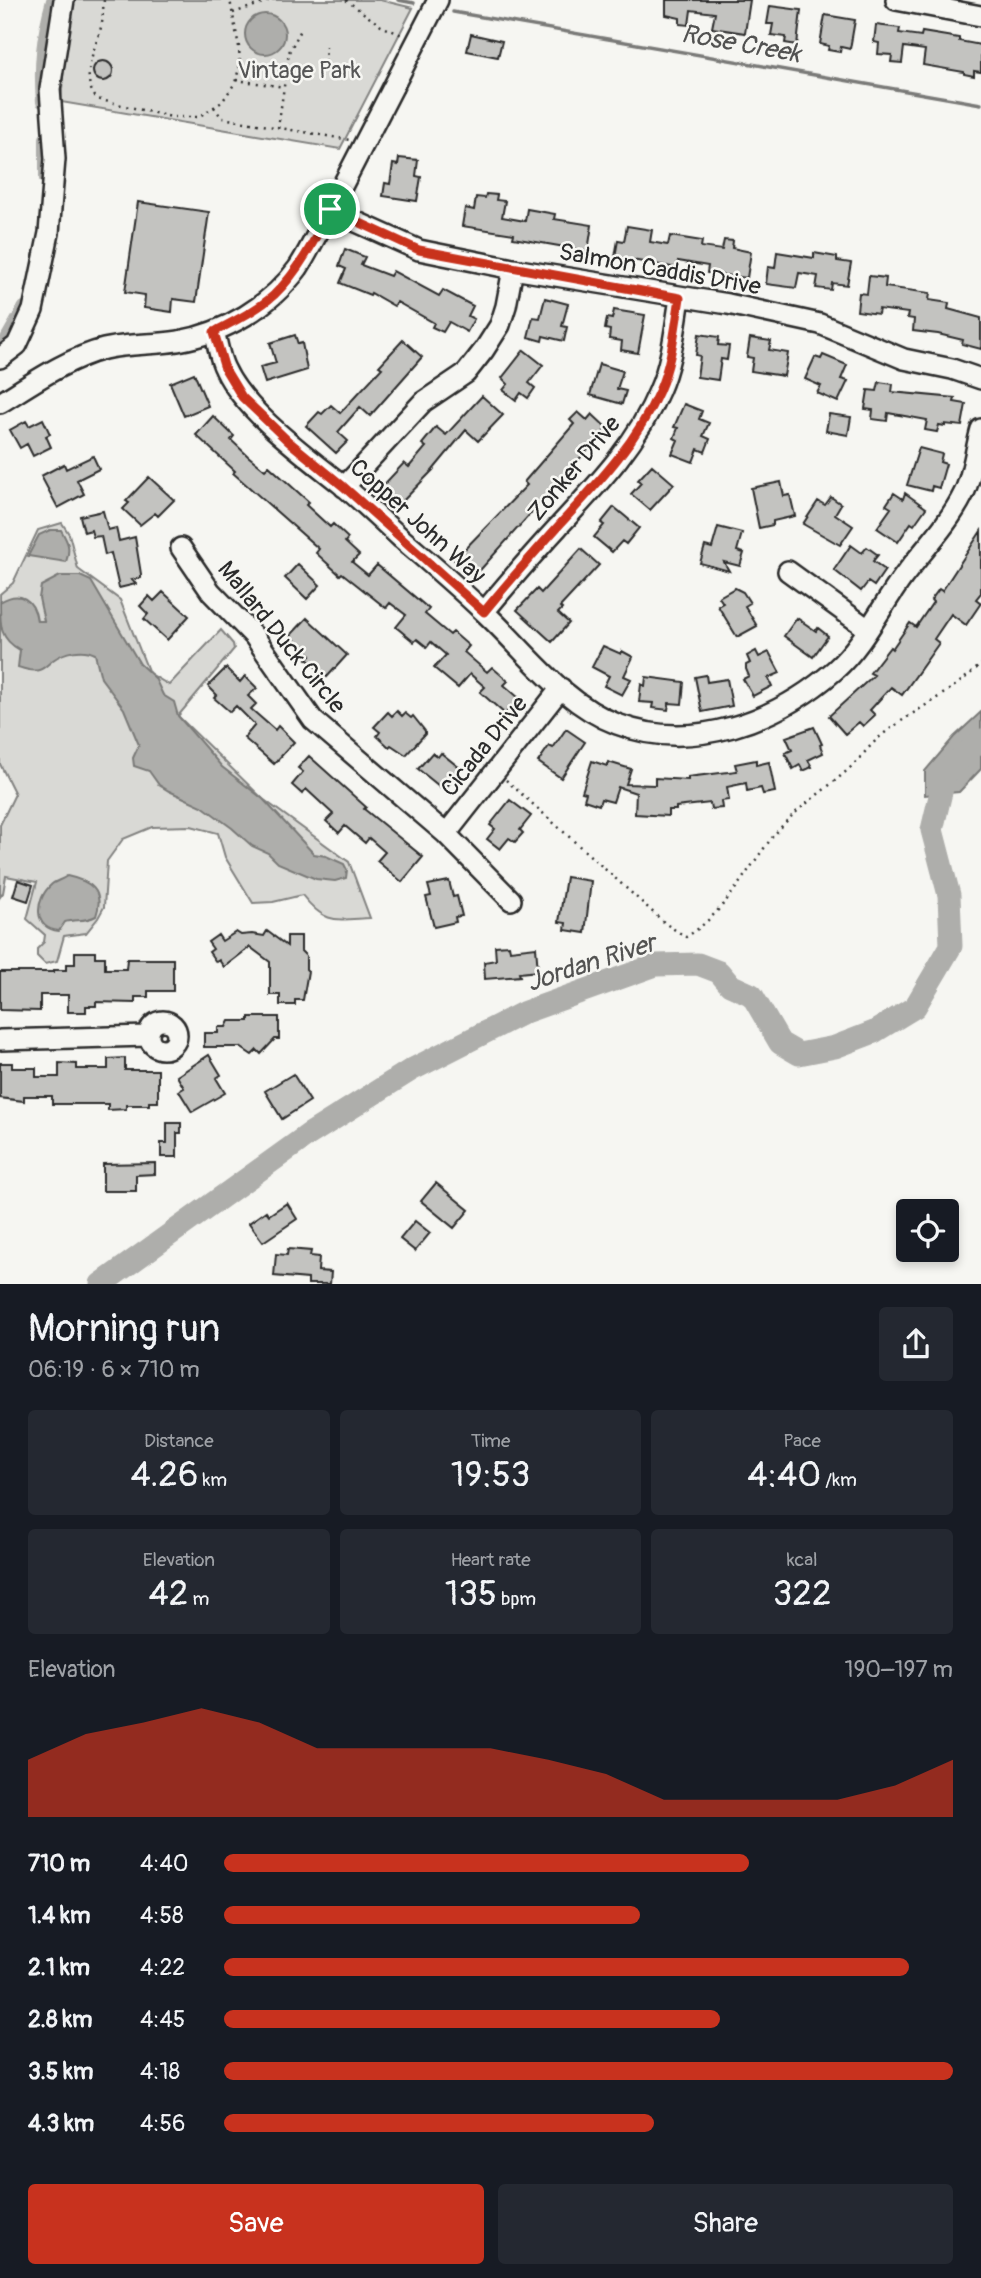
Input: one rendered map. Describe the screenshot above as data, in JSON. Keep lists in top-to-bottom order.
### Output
{
  "streets": {
    "street": [
      "Salmon Caddis Drive",
      "Zonker Drive",
      "Copper John Way",
      "Mallard Duck Circle",
      "Cicada Drive"
    ]
  },
  "crossings": [
    ["Salmon Caddis Drive", "Zonker Drive"],
    ["Zonker Drive", "Copper John Way"],
    ["Copper John Way", "Cicada Drive"],
    ["Mallard Duck Circle", "Cicada Drive"]
  ],
  "water": ["Rose Creek", "Jordan River"],
  "parks": ["Vintage Park"],
  "page": {
    "heading": ["Morning run", "06:19 · 6 × 710 m"],
    "stats": [
      ["Distance", "4.26 km"],
      ["Time", "19:53"],
      ["Pace", "4:40 /km"],
      ["Elevation", "42 m"],
      ["Heart rate", "135 bpm"],
      ["kcal", "322"]
    ],
    "chart": ["Elevation", "190–197 m"],
    "list": [
      {
        "name": "710 m",
        "note": "4:40"
      },
      {
        "name": "1.4 km",
        "note": "4:58"
      },
      {
        "name": "2.1 km",
        "note": "4:22"
      },
      {
        "name": "2.8 km",
        "note": "4:45"
      },
      {
        "name": "3.5 km",
        "note": "4:18"
      },
      {
        "name": "4.3 km",
        "note": "4:56"
      }
    ],
    "buttons": ["Save", "Share"]
  }
}
